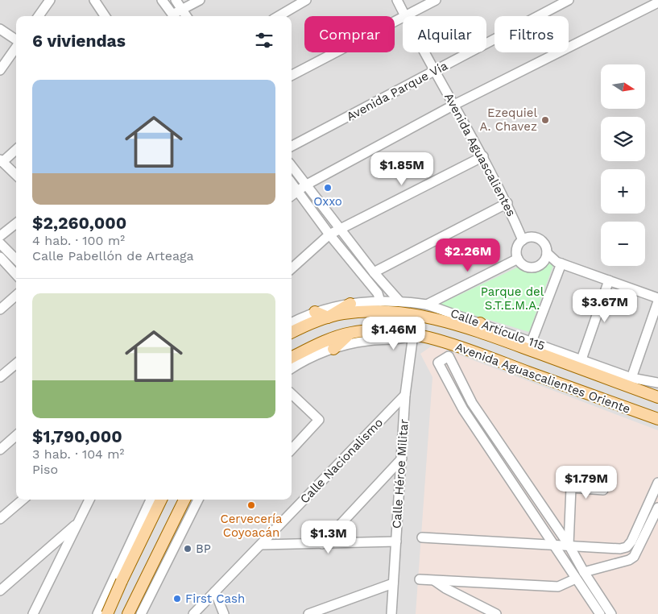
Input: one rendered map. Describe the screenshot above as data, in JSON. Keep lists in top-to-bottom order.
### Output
{
  "streets": {
    "main road": ["Avenida Aguascalientes Oriente"],
    "street": [
      "Avenida Parque Vía",
      "Avenida Aguascalientes",
      "Calle Artículo 115",
      "Calle Nacionalismo",
      "Calle Héroe Militar"
    ]
  },
  "crossings": [
    ["Avenida Parque Vía", "Avenida Aguascalientes"],
    ["Avenida Aguascalientes Oriente", "Calle Héroe Militar"],
    ["Calle Nacionalismo", "Calle Héroe Militar"]
  ],
  "parks": ["Parque del S.T.E.M.A."],
  "places": [
    "Ezequiel A. Chavez",
    "Oxxo",
    "Cervecería Coyoacán",
    "BP",
    "First Cash"
  ],
  "north": "right",
  "page": {
    "chip": ["Comprar", "Alquilar", "Filtros"],
    "heading": "6 viviendas",
    "map_buttons": ["+", "−"],
    "list": [
      {
        "name": "$2,260,000",
        "note": "4 hab. · 100 m² · Calle Pabellón de Arteaga"
      },
      {
        "name": "$1,790,000",
        "note": "3 hab. · 104 m² · Piso"
      }
    ],
    "price": [
      "$1.85M",
      "$2.26M",
      "$3.67M",
      "$1.46M",
      "$1.79M",
      "$1.3M"
    ]
  }
}
